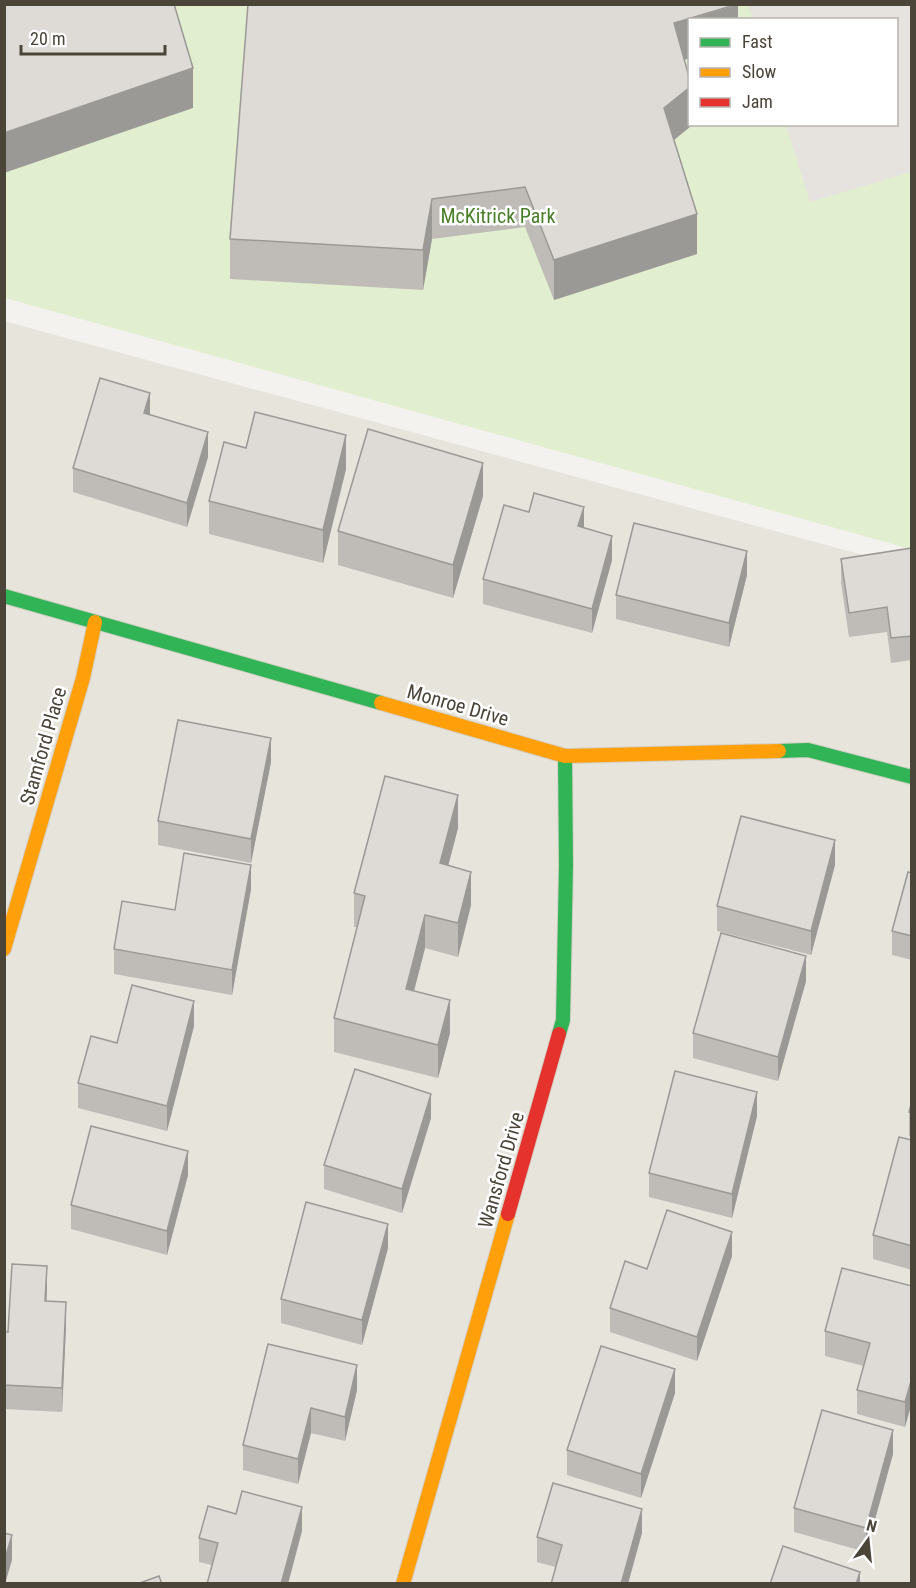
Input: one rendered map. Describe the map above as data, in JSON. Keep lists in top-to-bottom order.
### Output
{
  "streets": {
    "street": ["Monroe Drive", "Stamford Place", "Wansford Drive"]
  },
  "crossings": [
    ["Monroe Drive", "Stamford Place"],
    ["Monroe Drive", "Wansford Drive"]
  ],
  "parks": ["McKitrick Park"],
  "legend": ["Fast", "Slow", "Jam"],
  "scale_bar": "20 m",
  "north": "top"
}
